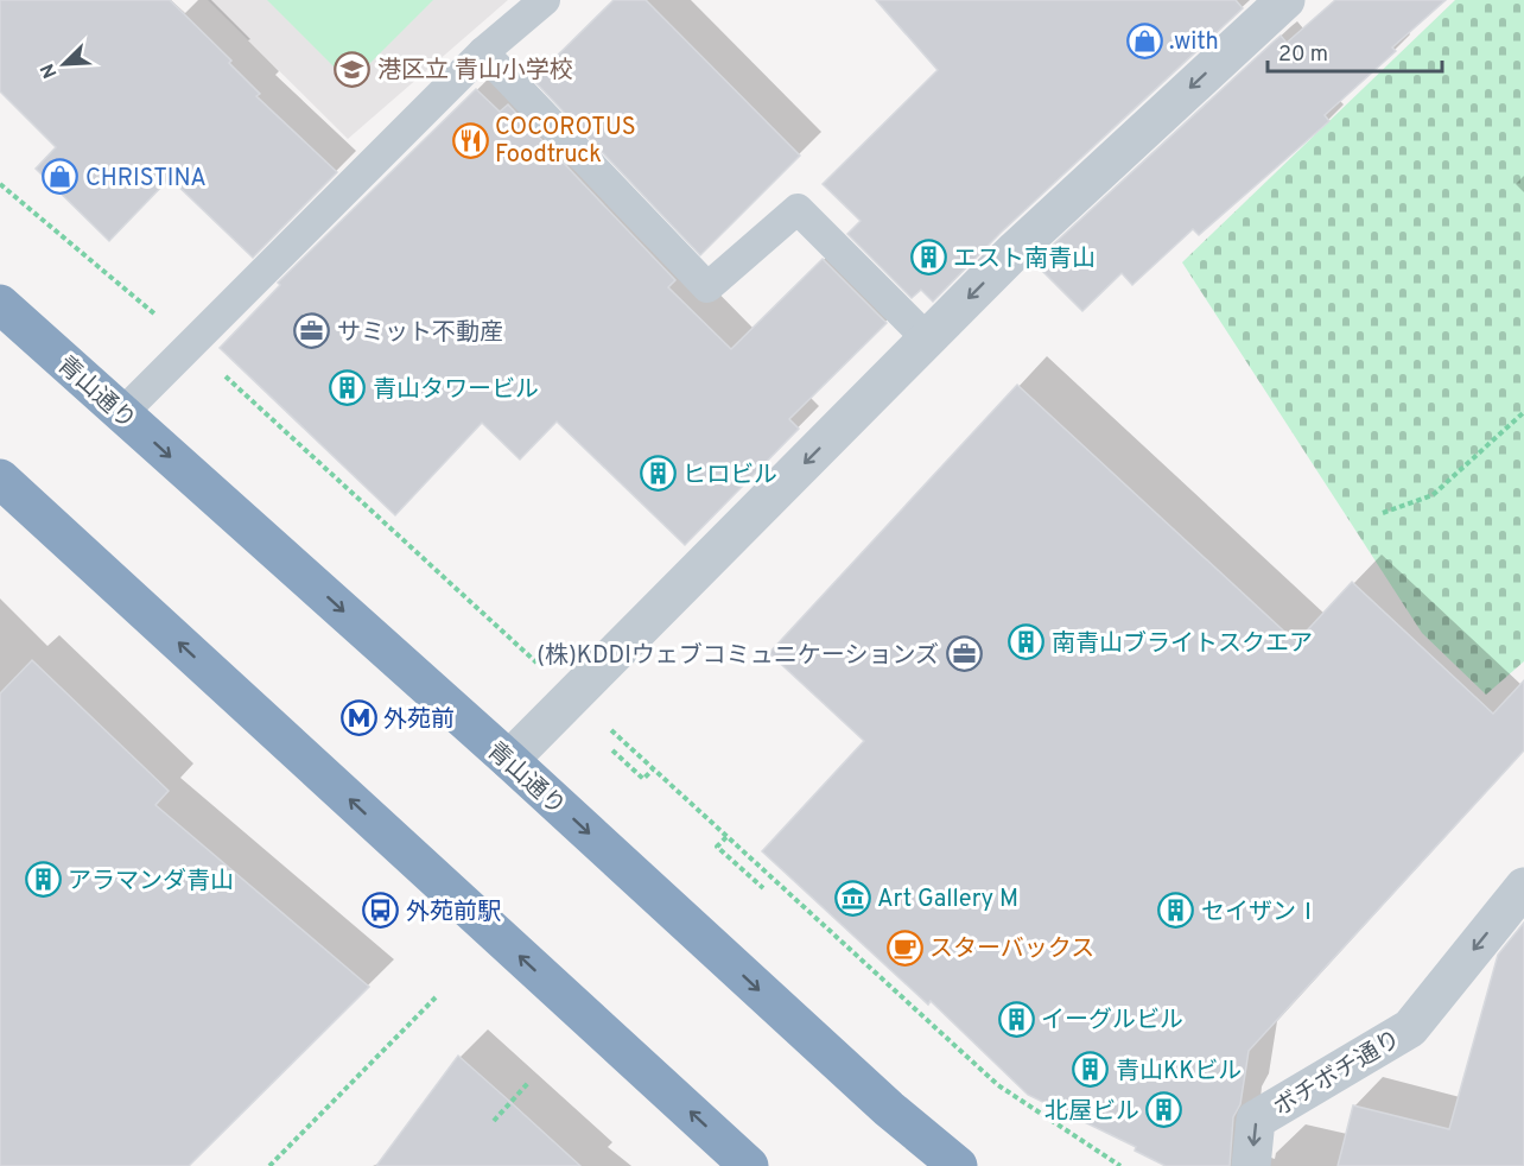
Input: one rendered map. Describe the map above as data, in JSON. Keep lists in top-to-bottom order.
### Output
{
  "streets": {
    "highway": ["青山通り"],
    "street": ["ボチボチ通り"]
  },
  "one_way": ["ボチボチ通り"],
  "places": {
    "shop": [".with", "CHRISTINA"],
    "school or university": ["港区立 青山小学校"],
    "restaurant": ["COCOROTUS Foodtruck"],
    "building": [
      "エスト南青山",
      "青山タワービル",
      "ヒロビル",
      "南青山ブライトスクエア",
      "アラマンダ青山",
      "セイザンⅠ",
      "イーグルビル",
      "青山KKビル",
      "北屋ビル"
    ],
    "office": ["サミット不動産", "(株)KDDIウェブコミュニケーションズ"],
    "metro station": ["外苑前"],
    "museum": ["Art Gallery M"],
    "bus stop": ["外苑前駅"],
    "cafe": ["スターバックス"]
  },
  "scale_bar": "20 m",
  "north": "bottom left"
}
